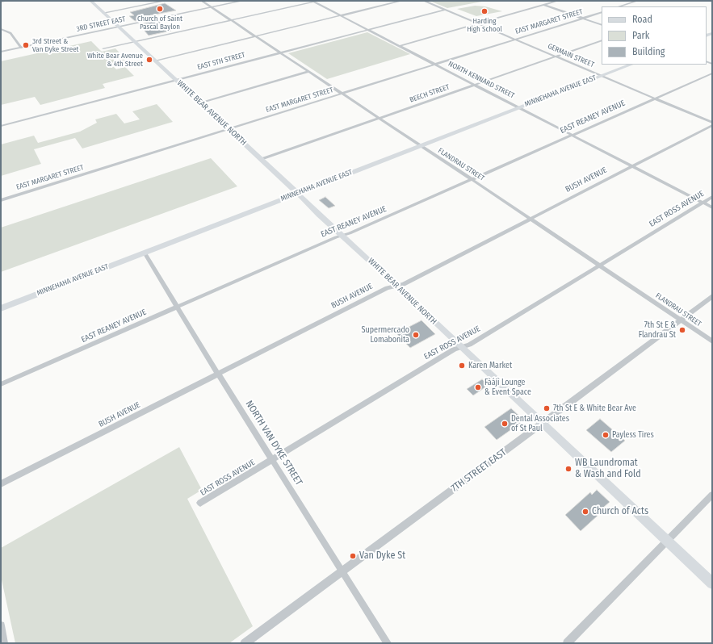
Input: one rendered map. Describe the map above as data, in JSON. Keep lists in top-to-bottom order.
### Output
{
  "streets": {
    "main road": ["MINNEHAHA AVENUE EAST", "WHITE BEAR AVENUE NORTH"],
    "street": [
      "EAST MARGARET STREET",
      "3RD STREET EAST",
      "GERMAIN STREET",
      "EAST 5TH STREET",
      "NORTH KENNARD STREET",
      "BEECH STREET",
      "EAST REANEY AVENUE",
      "FLANDRAU STREET",
      "BUSH AVENUE",
      "EAST ROSS AVENUE",
      "NORTH VAN DYKE STREET",
      "7TH STREET EAST"
    ]
  },
  "crossings": [
    ["EAST MARGARET STREET", "GERMAIN STREET"],
    ["EAST MARGARET STREET", "NORTH KENNARD STREET"],
    ["EAST MARGARET STREET", "WHITE BEAR AVENUE NORTH"],
    ["EAST MARGARET STREET", "FLANDRAU STREET"],
    ["3RD STREET EAST", "WHITE BEAR AVENUE NORTH"],
    ["3RD STREET EAST", "FLANDRAU STREET"],
    ["GERMAIN STREET", "EAST 5TH STREET"],
    ["GERMAIN STREET", "MINNEHAHA AVENUE EAST"],
    ["GERMAIN STREET", "BEECH STREET"],
    ["GERMAIN STREET", "EAST REANEY AVENUE"],
    ["EAST 5TH STREET", "NORTH KENNARD STREET"],
    ["EAST 5TH STREET", "WHITE BEAR AVENUE NORTH"],
    ["EAST 5TH STREET", "FLANDRAU STREET"],
    ["NORTH KENNARD STREET", "MINNEHAHA AVENUE EAST"],
    ["NORTH KENNARD STREET", "BEECH STREET"],
    ["NORTH KENNARD STREET", "EAST REANEY AVENUE"],
    ["NORTH KENNARD STREET", "BUSH AVENUE"],
    ["NORTH KENNARD STREET", "EAST ROSS AVENUE"],
    ["MINNEHAHA AVENUE EAST", "WHITE BEAR AVENUE NORTH"],
    ["MINNEHAHA AVENUE EAST", "FLANDRAU STREET"],
    ["MINNEHAHA AVENUE EAST", "NORTH VAN DYKE STREET"],
    ["BEECH STREET", "WHITE BEAR AVENUE NORTH"],
    ["BEECH STREET", "FLANDRAU STREET"],
    ["WHITE BEAR AVENUE NORTH", "EAST REANEY AVENUE"],
    ["WHITE BEAR AVENUE NORTH", "BUSH AVENUE"],
    ["WHITE BEAR AVENUE NORTH", "EAST ROSS AVENUE"],
    ["WHITE BEAR AVENUE NORTH", "7TH STREET EAST"],
    ["EAST REANEY AVENUE", "FLANDRAU STREET"],
    ["EAST REANEY AVENUE", "NORTH VAN DYKE STREET"],
    ["FLANDRAU STREET", "BUSH AVENUE"],
    ["FLANDRAU STREET", "EAST ROSS AVENUE"],
    ["FLANDRAU STREET", "7TH STREET EAST"],
    ["BUSH AVENUE", "NORTH VAN DYKE STREET"],
    ["EAST ROSS AVENUE", "NORTH VAN DYKE STREET"],
    ["NORTH VAN DYKE STREET", "7TH STREET EAST"]
  ],
  "places": [
    "Church of Saint Pascal Baylon",
    "Harding High School",
    "3rd Street & Van Dyke Street",
    "White Bear Avenue & 4th Street",
    "7th St E & Flandrau St",
    "Supermercado Lomabonita",
    "Karen Market",
    "Fàájì Lounge & Event Space",
    "7th St E & White Bear Ave",
    "Dental Associates of St Paul",
    "Payless Tires",
    "WB Laundromat & Wash and Fold",
    "Church of Acts",
    "Van Dyke St"
  ],
  "legend": ["Road", "Park", "Building"]
}
